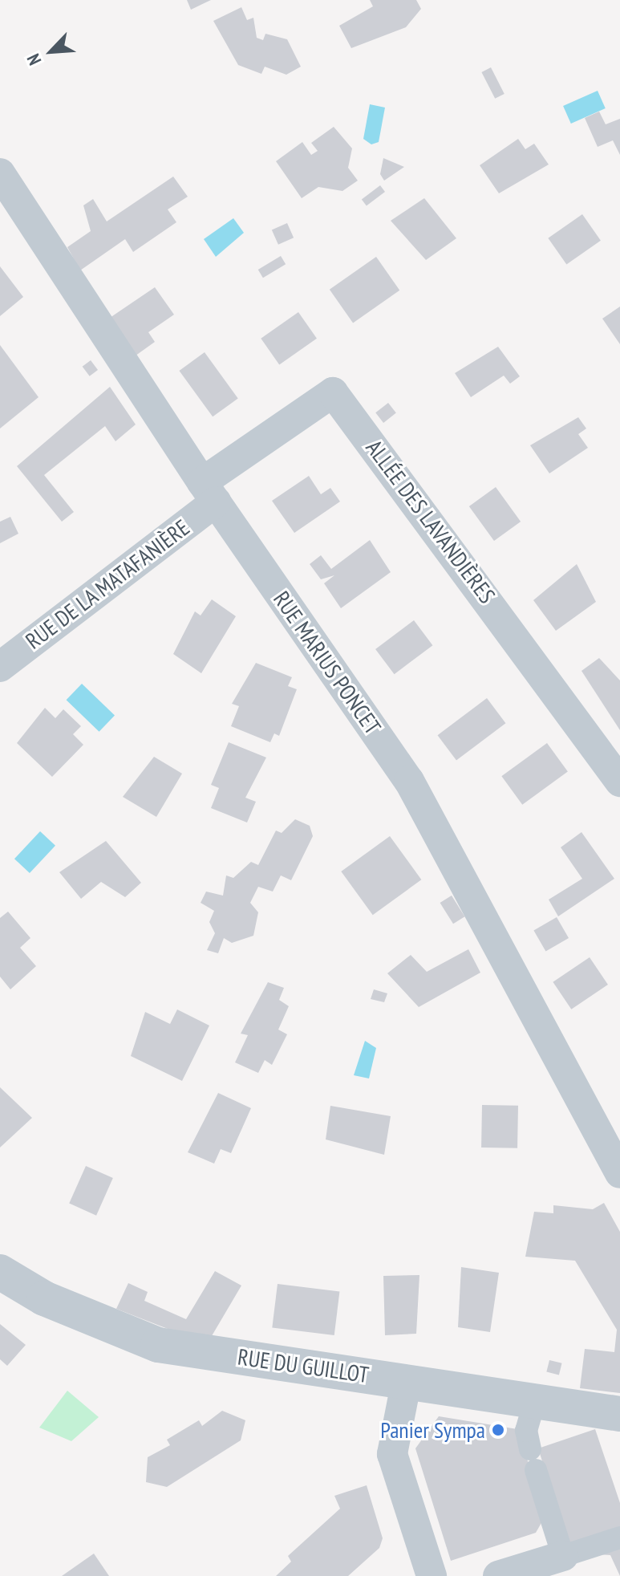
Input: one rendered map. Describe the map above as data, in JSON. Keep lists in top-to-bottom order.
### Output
{
  "streets": {
    "street": [
      "ALLÉE DES LAVANDIÈRES",
      "RUE DE LA MATAFANIÈRE",
      "RUE MARIUS PONCET",
      "RUE DU GUILLOT"
    ]
  },
  "crossings": [
    ["ALLÉE DES LAVANDIÈRES", "RUE DE LA MATAFANIÈRE"],
    ["ALLÉE DES LAVANDIÈRES", "RUE MARIUS PONCET"],
    ["RUE DE LA MATAFANIÈRE", "RUE MARIUS PONCET"]
  ],
  "places": ["Panier Sympa"],
  "north": "bottom left"
}
